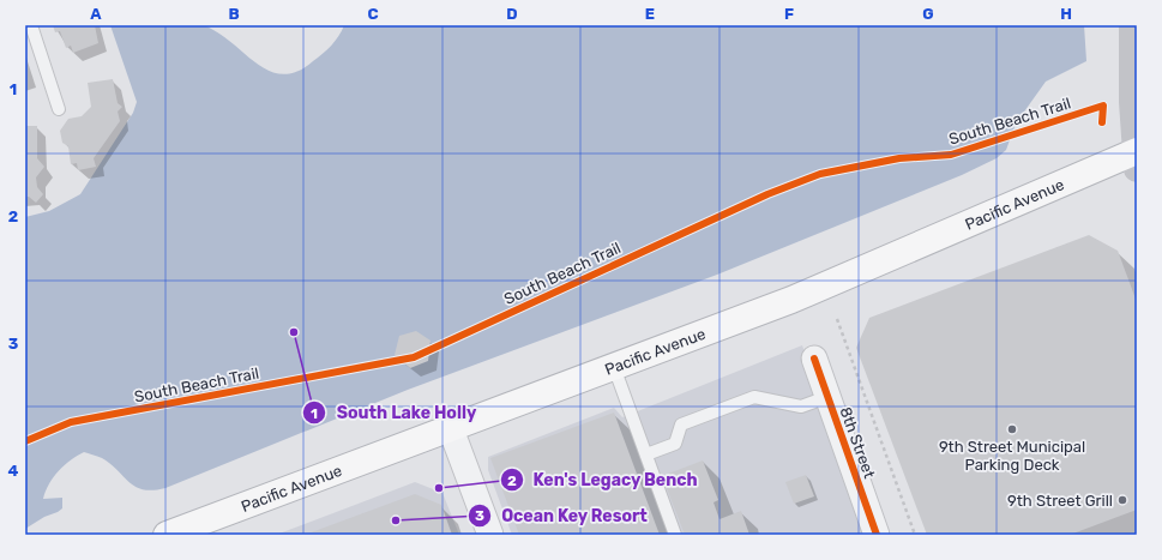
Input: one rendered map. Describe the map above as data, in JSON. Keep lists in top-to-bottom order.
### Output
{
  "streets": {
    "highway": ["Pacific Avenue"],
    "street": ["8th Street"],
    "cycle path": ["South Beach Trail"]
  },
  "places": [
    "South Lake Holly",
    "9th Street Municipal Parking Deck",
    "Ken's Legacy Bench",
    "9th Street Grill",
    "Ocean Key Resort"
  ],
  "grid": {
    "columns": [
      "A",
      "B",
      "C",
      "D",
      "E",
      "F",
      "G",
      "H"
    ],
    "rows": [
      "1",
      "2",
      "3",
      "4"
    ]
  }
}
